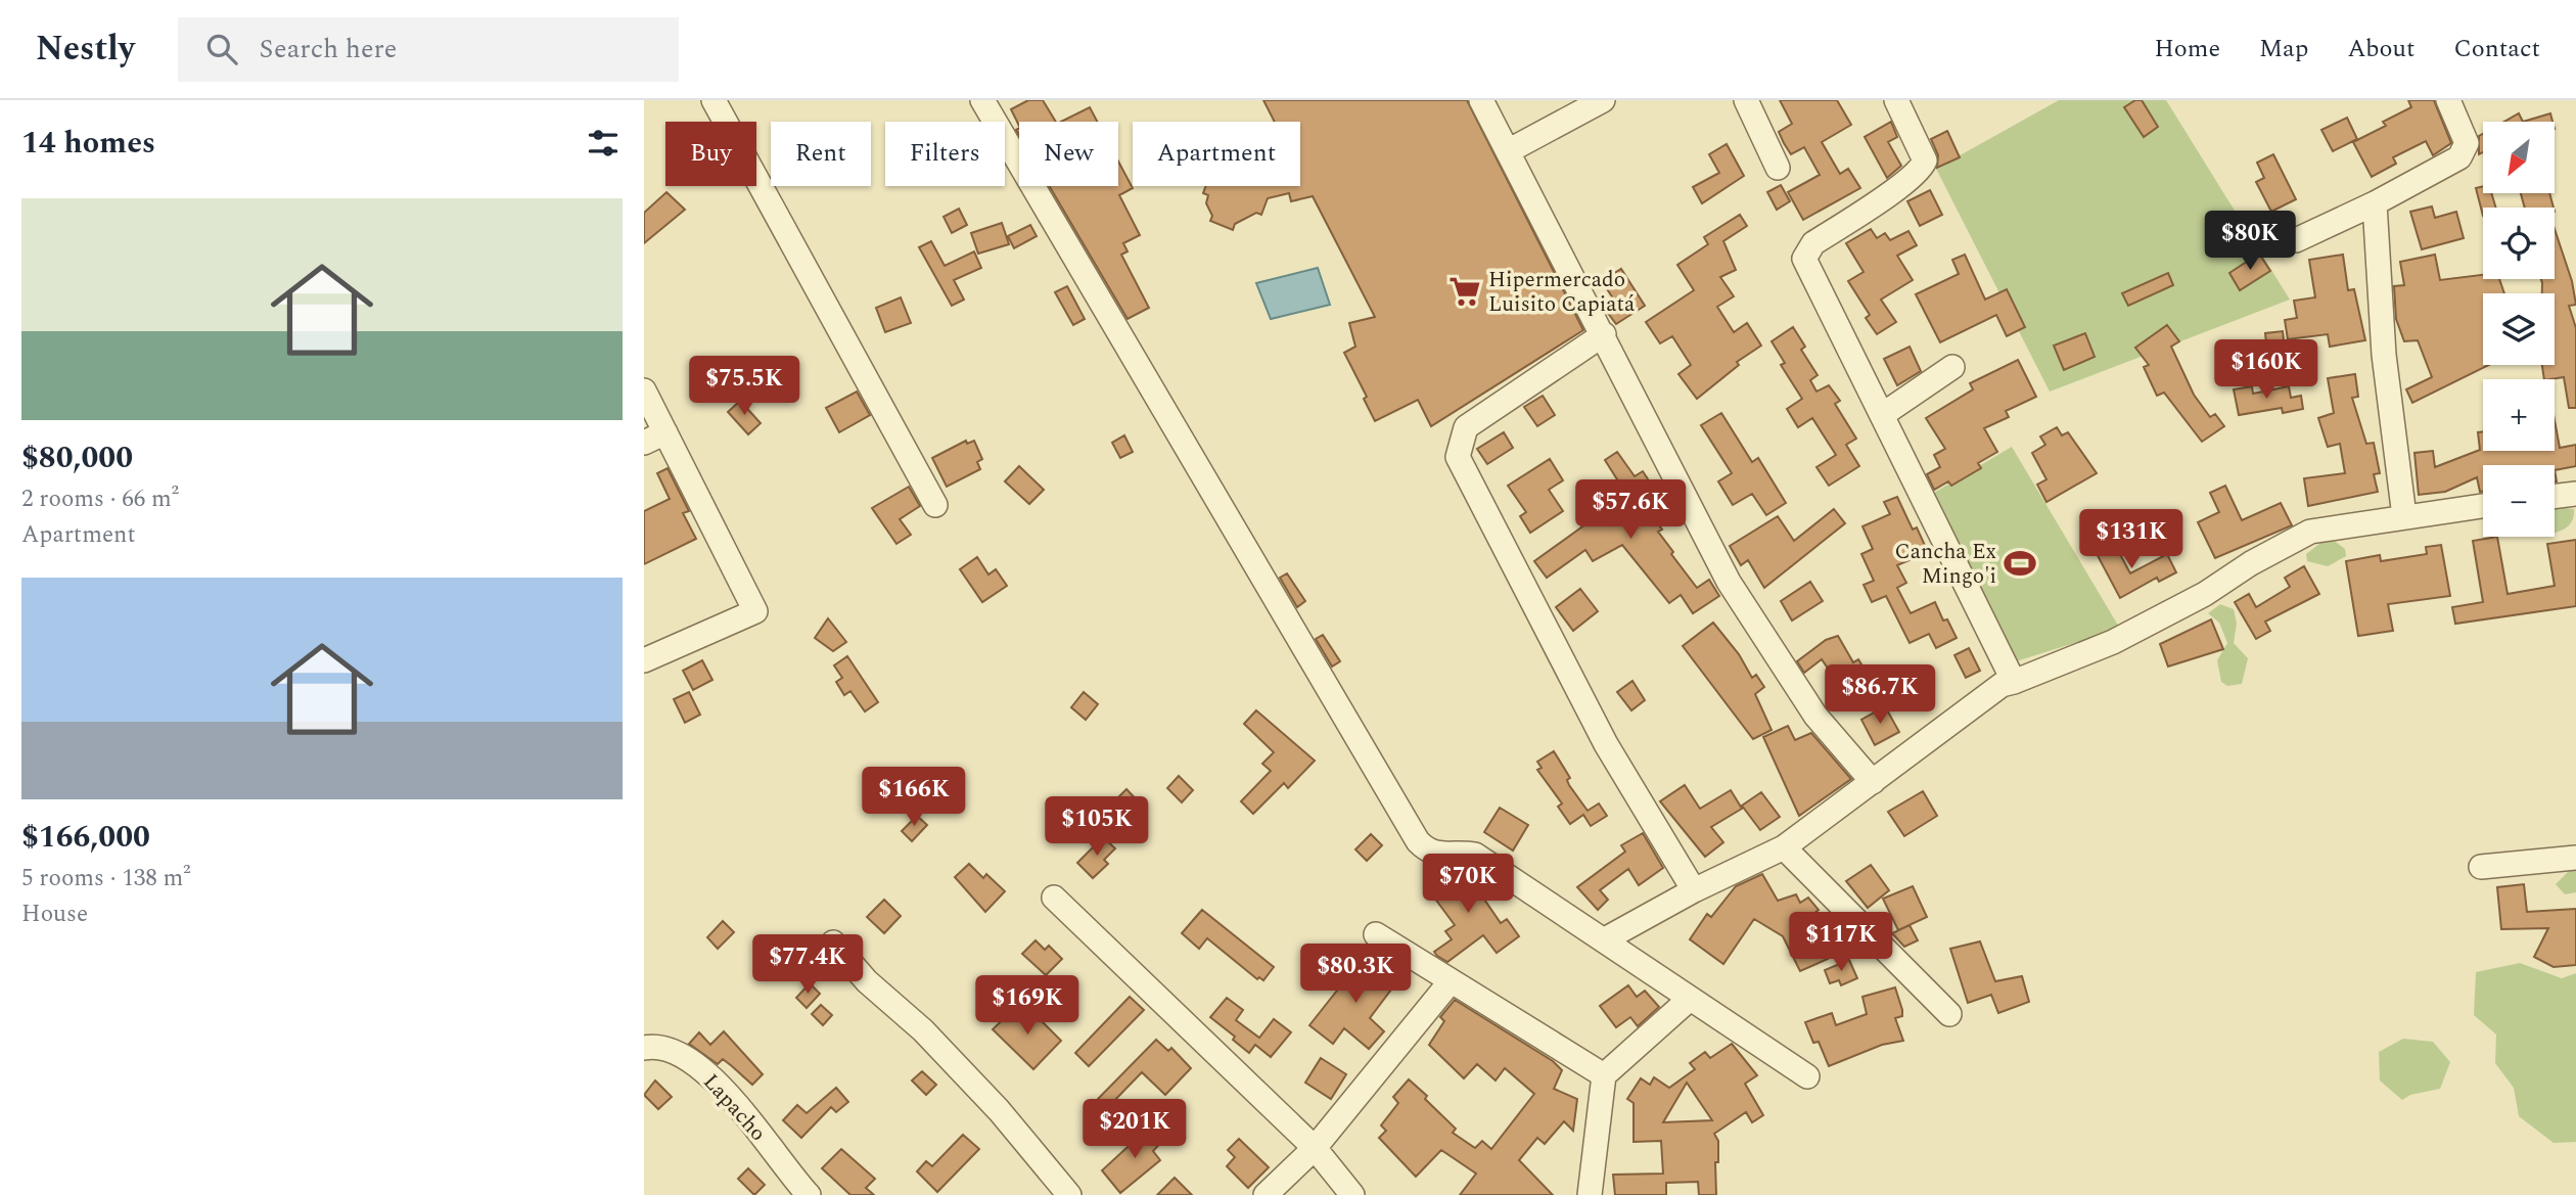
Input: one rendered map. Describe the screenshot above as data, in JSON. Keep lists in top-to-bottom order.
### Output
{
  "streets": {
    "street": ["Lapacho"]
  },
  "places": {
    "supermarket": ["Hipermercado Luisito Capiatá"],
    "sports": ["Cancha Ex Mingo'i"]
  },
  "north": "bottom left",
  "page": {
    "header": "Nestly",
    "search": "Search here",
    "nav": [
      "Home",
      "Map",
      "About",
      "Contact"
    ],
    "heading": "14 homes",
    "map_buttons": ["+", "−"],
    "chip": [
      "Buy",
      "Rent",
      "Filters",
      "New",
      "Apartment"
    ],
    "list": [
      {
        "name": "$80,000",
        "note": "2 rooms · 66 m² · Apartment"
      },
      {
        "name": "$166,000",
        "note": "5 rooms · 138 m² · House"
      }
    ],
    "price": [
      "$80K",
      "$160K",
      "$75.5K",
      "$57.6K",
      "$131K",
      "$86.7K",
      "$166K",
      "$105K",
      "$70K",
      "$117K",
      "$77.4K",
      "$80.3K",
      "$169K",
      "$201K"
    ]
  }
}
